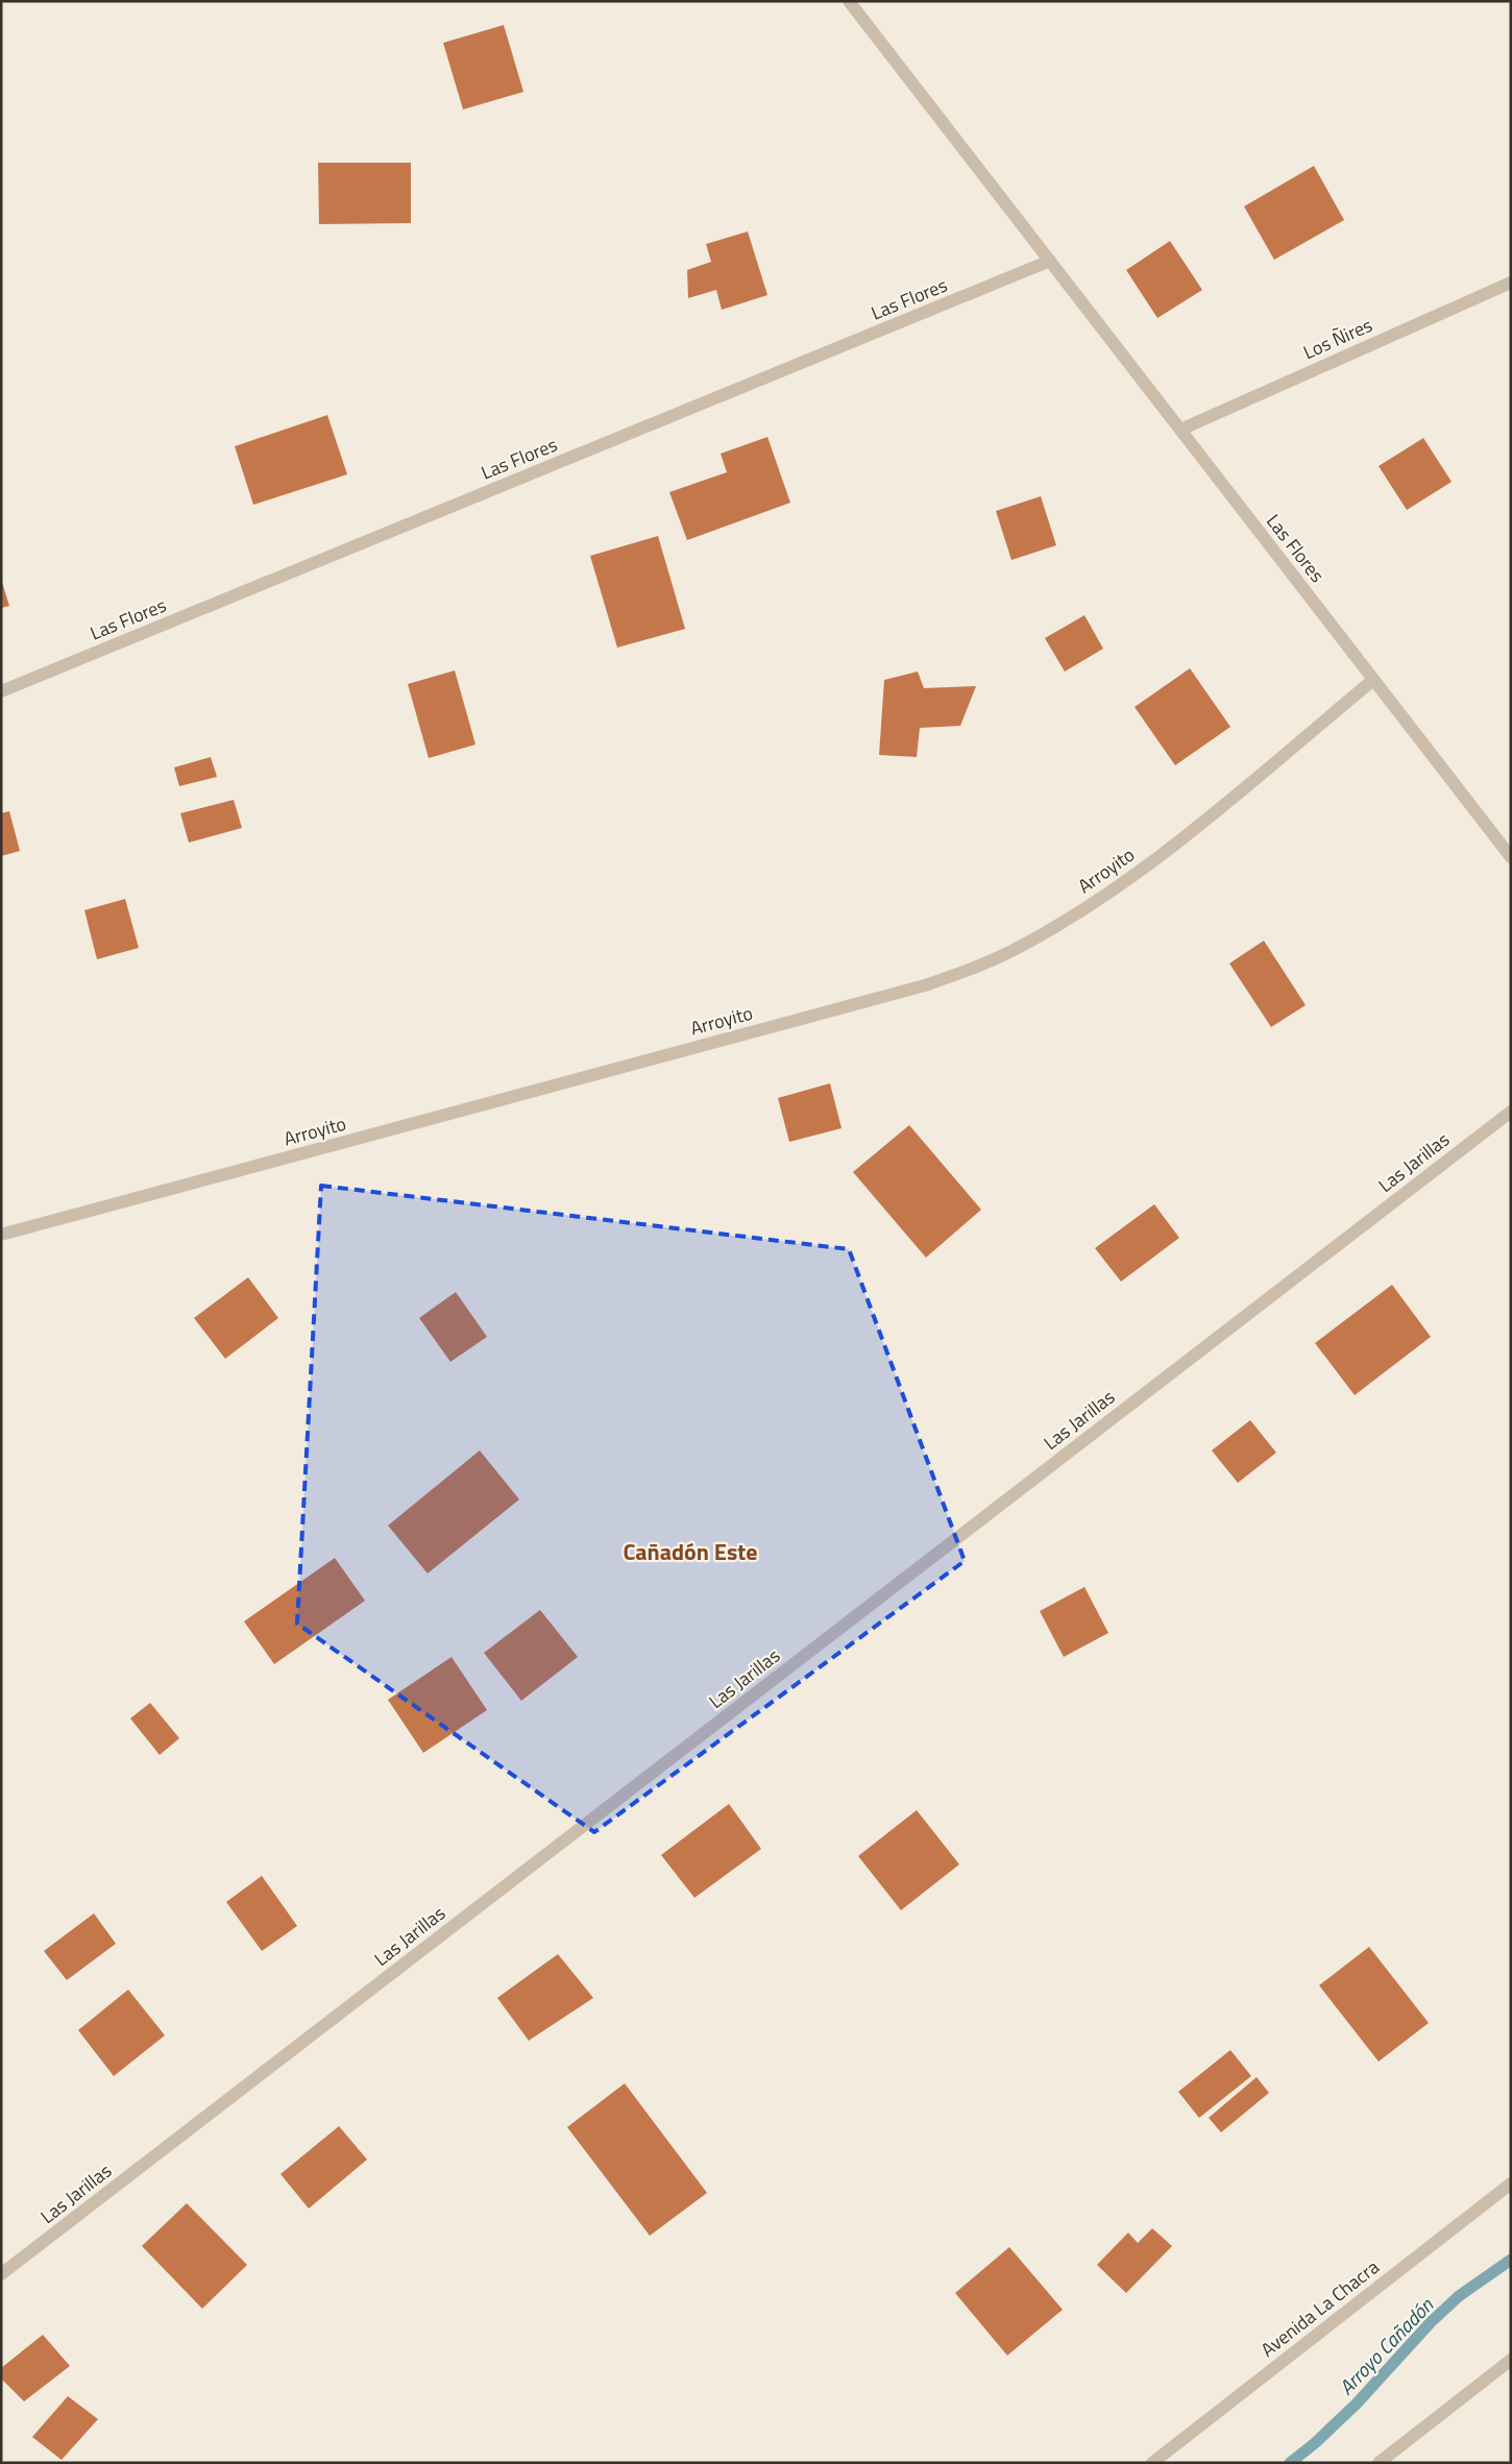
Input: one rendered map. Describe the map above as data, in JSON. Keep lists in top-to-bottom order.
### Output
{
  "streets": {
    "street": [
      "Las Flores",
      "Los Ñires",
      "Arroyito",
      "Las Jarillas",
      "Avenida La Chacra"
    ]
  },
  "crossings": [
    ["Las Flores", "Los Ñires"],
    ["Las Flores", "Arroyito"]
  ],
  "districts": ["Cañadón Este"],
  "water": ["Arroyo Cañadón"]
}
